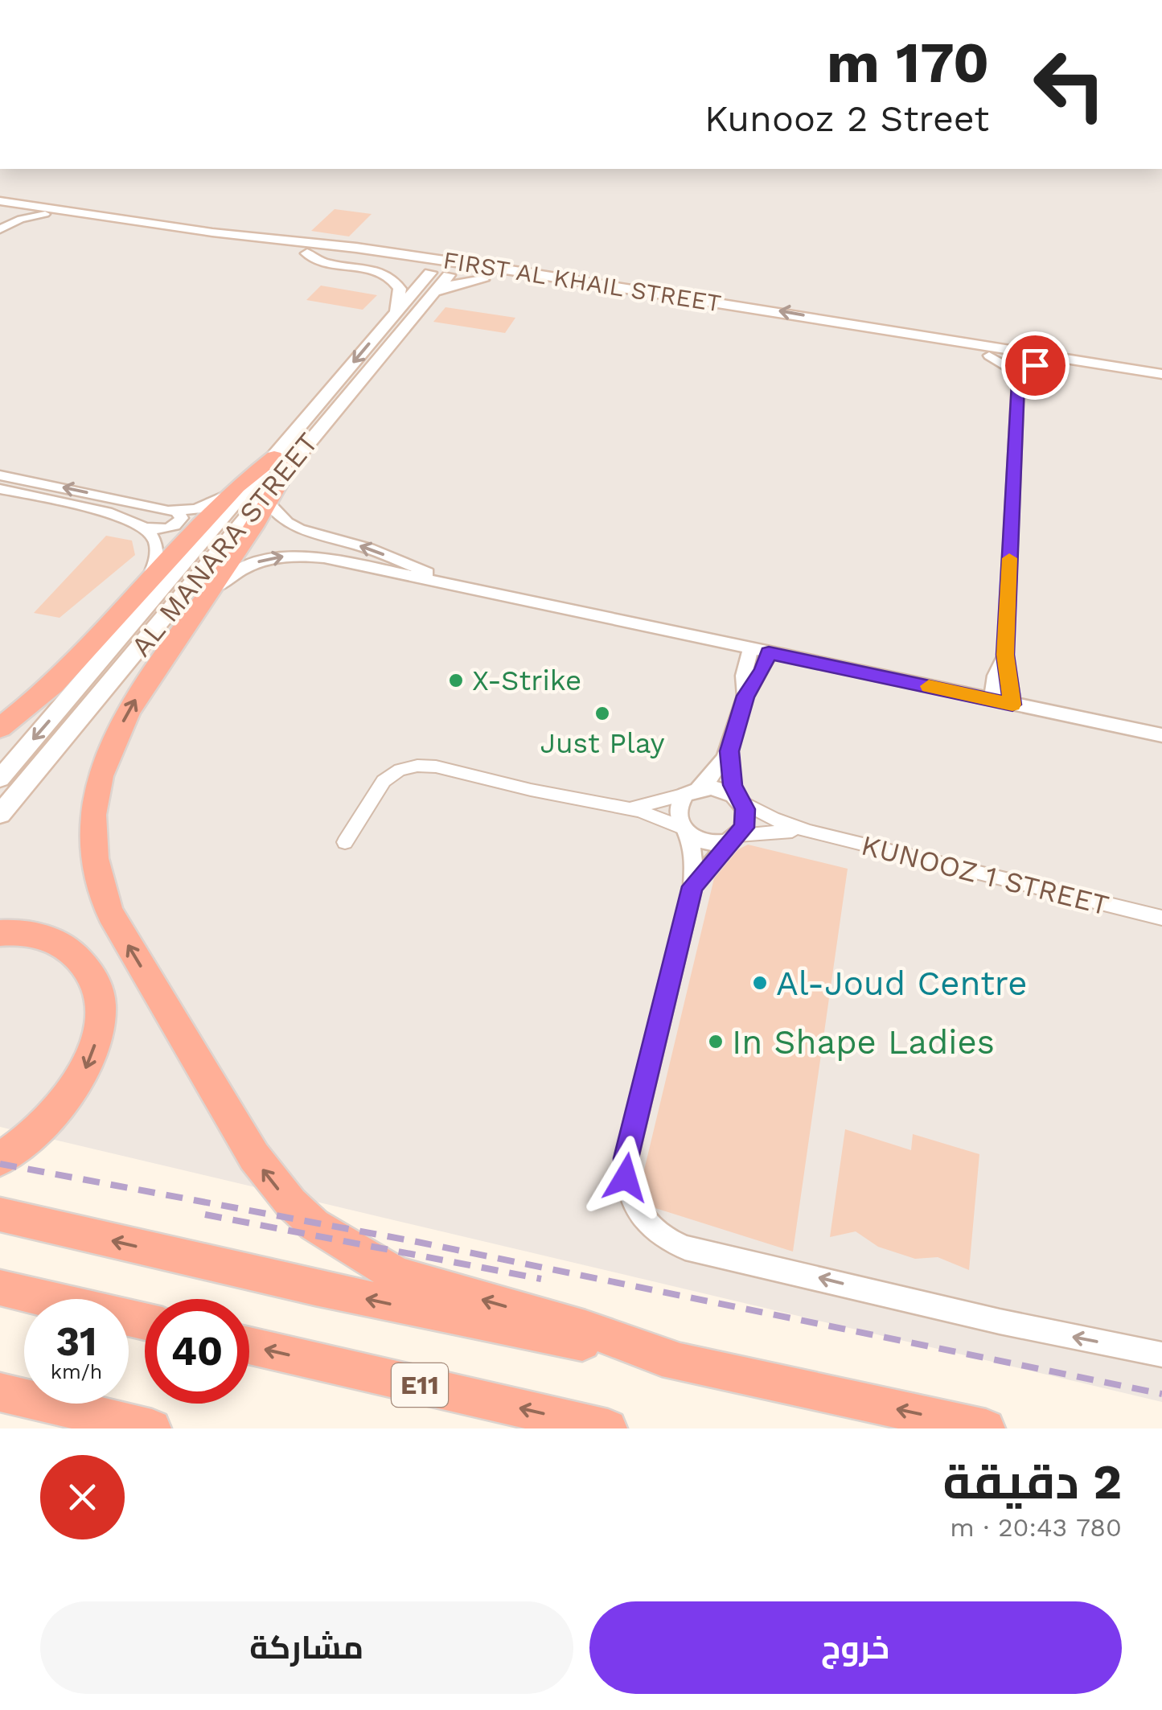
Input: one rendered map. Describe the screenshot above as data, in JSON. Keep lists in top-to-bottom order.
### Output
{
  "streets": {
    "highway": ["E11"],
    "main road": ["FIRST AL KHAIL STREET", "AL MANARA STREET"],
    "street": ["KUNOOZ 1 STREET"]
  },
  "crossings": [
    ["FIRST AL KHAIL STREET", "AL MANARA STREET"]
  ],
  "places": [
    "X-Strike",
    "Just Play",
    "Al-Joud Centre",
    "In Shape Ladies"
  ],
  "page": {
    "turn": ["170 m", "Kunooz 2 Street"],
    "speed": "31 km/h",
    "limit": "40",
    "heading": ["2 دقيقة", "780 m · 20:43"],
    "buttons": ["خروج", "مشاركة"]
  }
}
